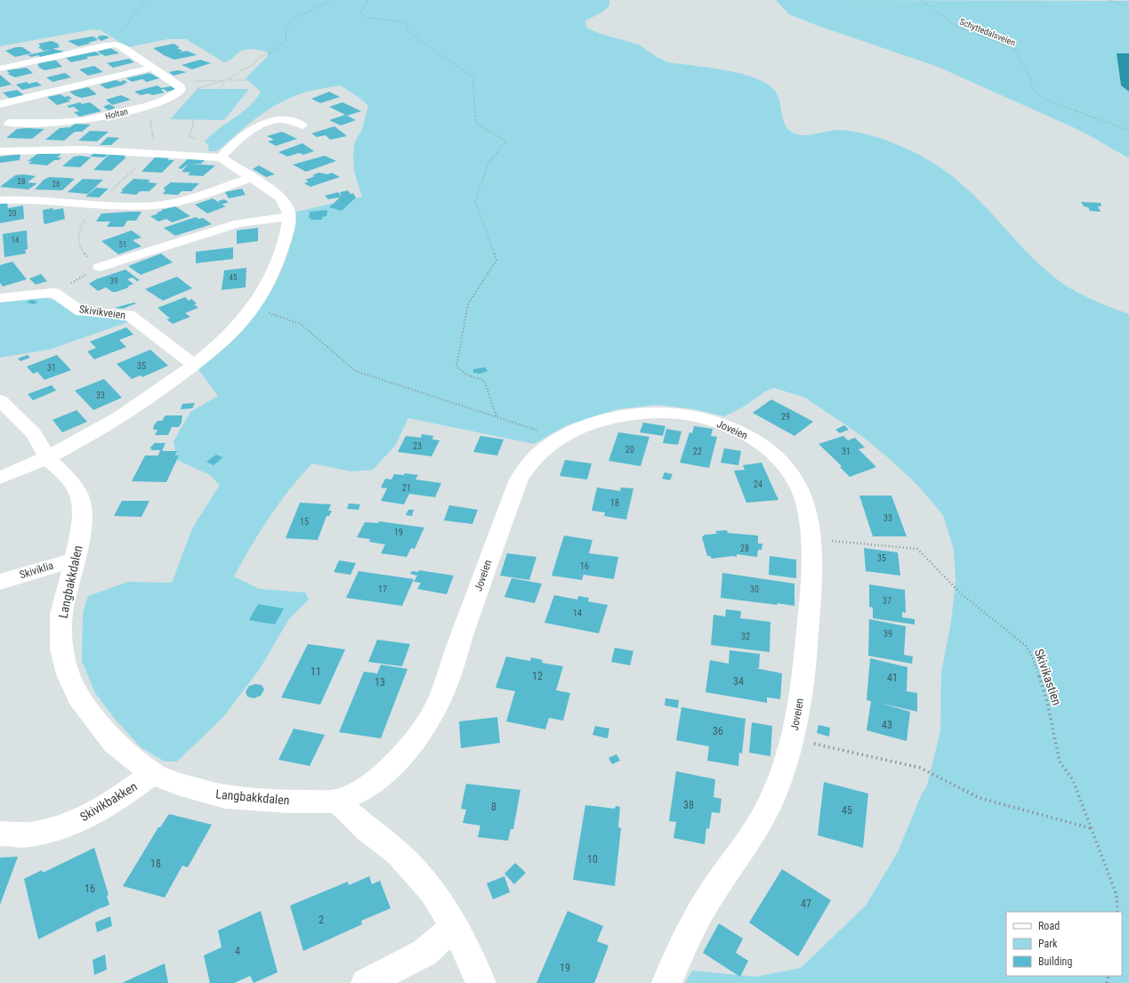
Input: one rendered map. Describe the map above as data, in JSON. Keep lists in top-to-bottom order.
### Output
{
  "streets": {
    "street": [
      "Holtan",
      "Skivikveien",
      "Joveien",
      "Skiviklia",
      "Langbakkdalen",
      "Skivikbakken"
    ],
    "path": ["Schyttedalsveien", "Skivikastien"]
  },
  "crossings": [
    ["Joveien", "Langbakkdalen"],
    ["Joveien", "Skivikastien"],
    ["Skiviklia", "Langbakkdalen"],
    ["Langbakkdalen", "Skivikbakken"]
  ],
  "house_numbers": [
    "28",
    "26",
    "20",
    "14",
    "51",
    "45",
    "39",
    "35",
    "31",
    "33",
    "29",
    "23",
    "20",
    "22",
    "31",
    "24",
    "21",
    "18",
    "33",
    "15",
    "19",
    "28",
    "35",
    "16",
    "17",
    "30",
    "37",
    "14",
    "39",
    "32",
    "11",
    "12",
    "41",
    "34",
    "13",
    "43",
    "36",
    "38",
    "8",
    "45",
    "10",
    "18",
    "16",
    "47",
    "2",
    "4",
    "19"
  ],
  "legend": ["Road", "Park", "Building"]
}
